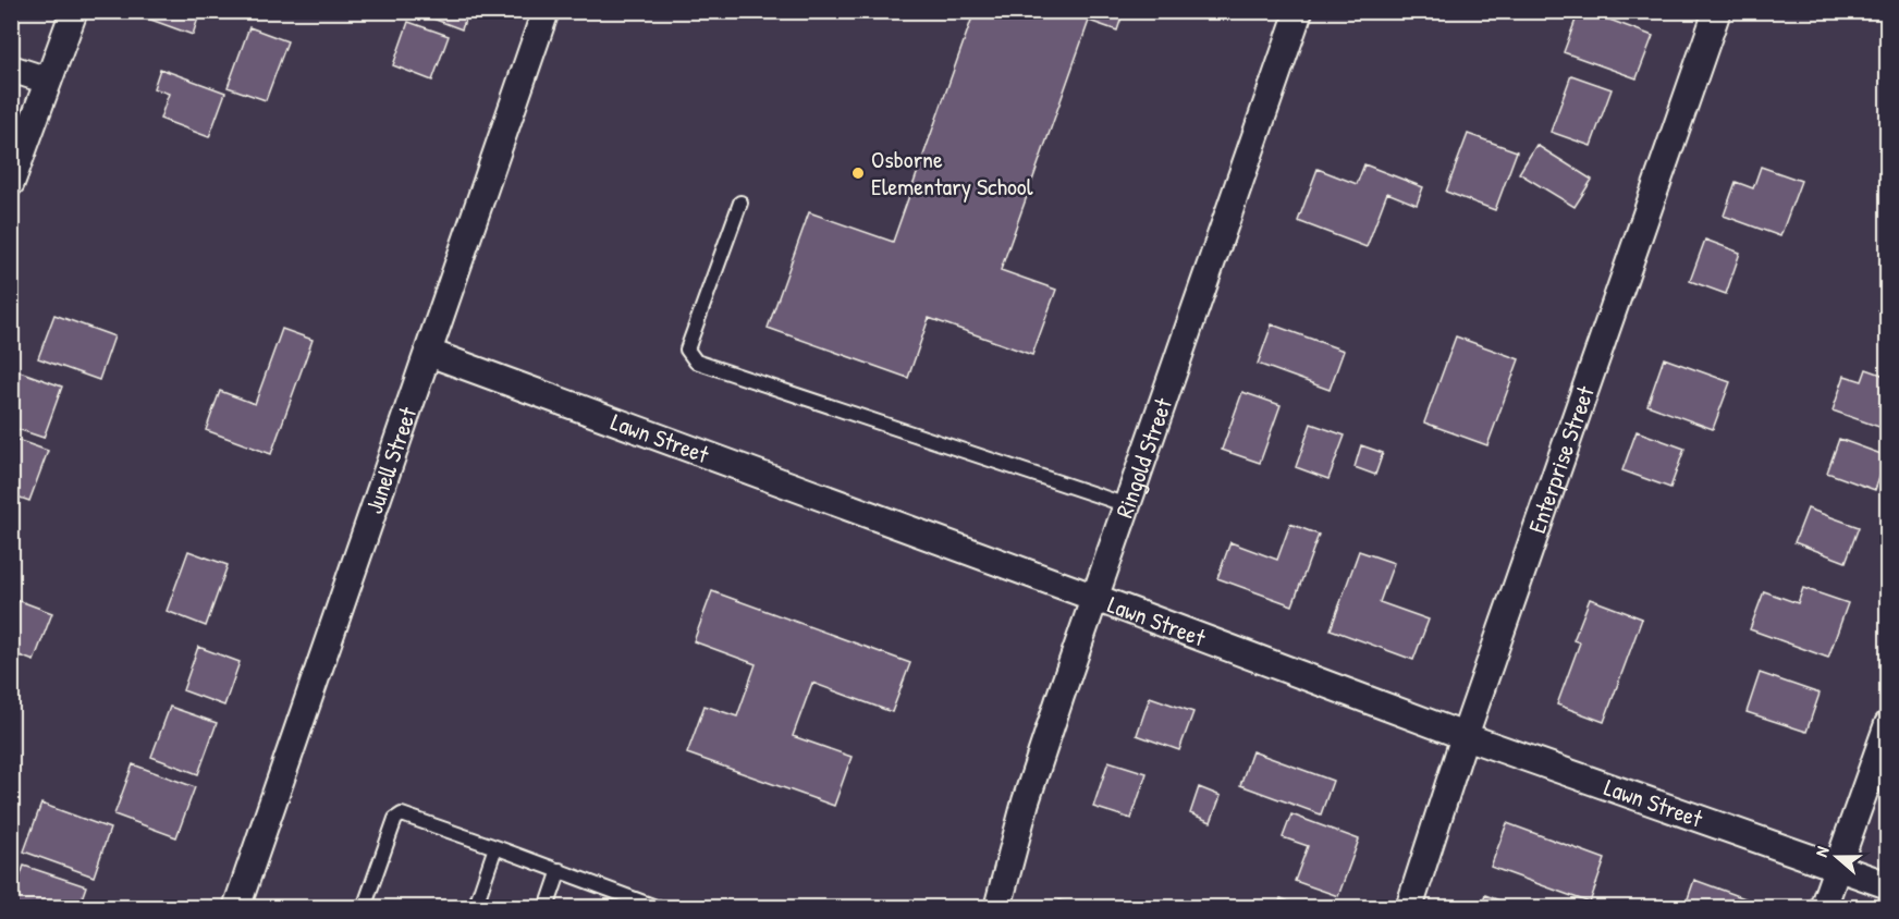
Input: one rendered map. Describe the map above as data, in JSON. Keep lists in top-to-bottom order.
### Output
{
  "streets": {
    "street": [
      "Lawn Street",
      "Ringold Street",
      "Enterprise Street",
      "Junell Street"
    ]
  },
  "crossings": [
    ["Lawn Street", "Ringold Street"],
    ["Lawn Street", "Enterprise Street"],
    ["Lawn Street", "Junell Street"]
  ],
  "places": ["Osborne Elementary School"],
  "north": "left"
}
